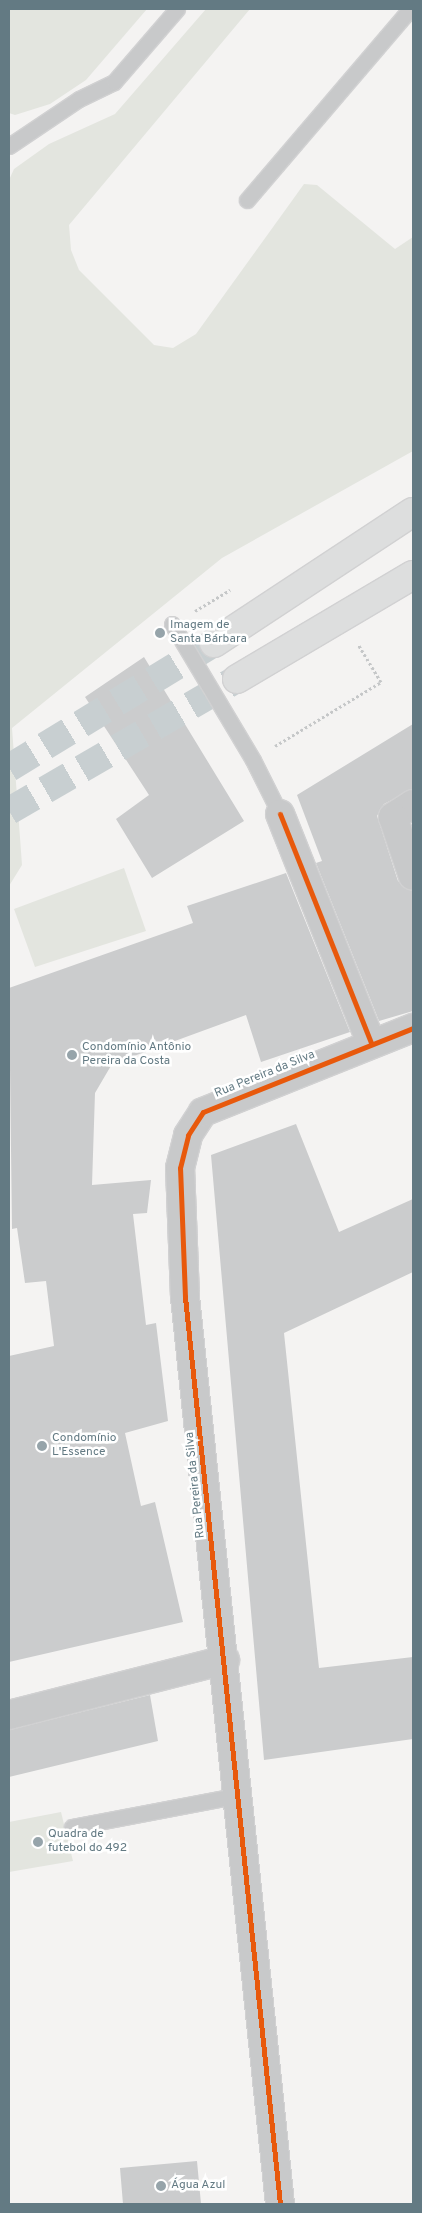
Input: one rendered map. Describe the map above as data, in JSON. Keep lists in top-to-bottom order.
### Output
{
  "streets": {
    "street": ["Rua Pereira da Silva"]
  },
  "places": [
    "Imagem de Santa Bárbara",
    "Condomínio Antônio Pereira da Costa",
    "Condomínio L'Essence",
    "Quadra de futebol do 492",
    "Água Azul"
  ]
}
